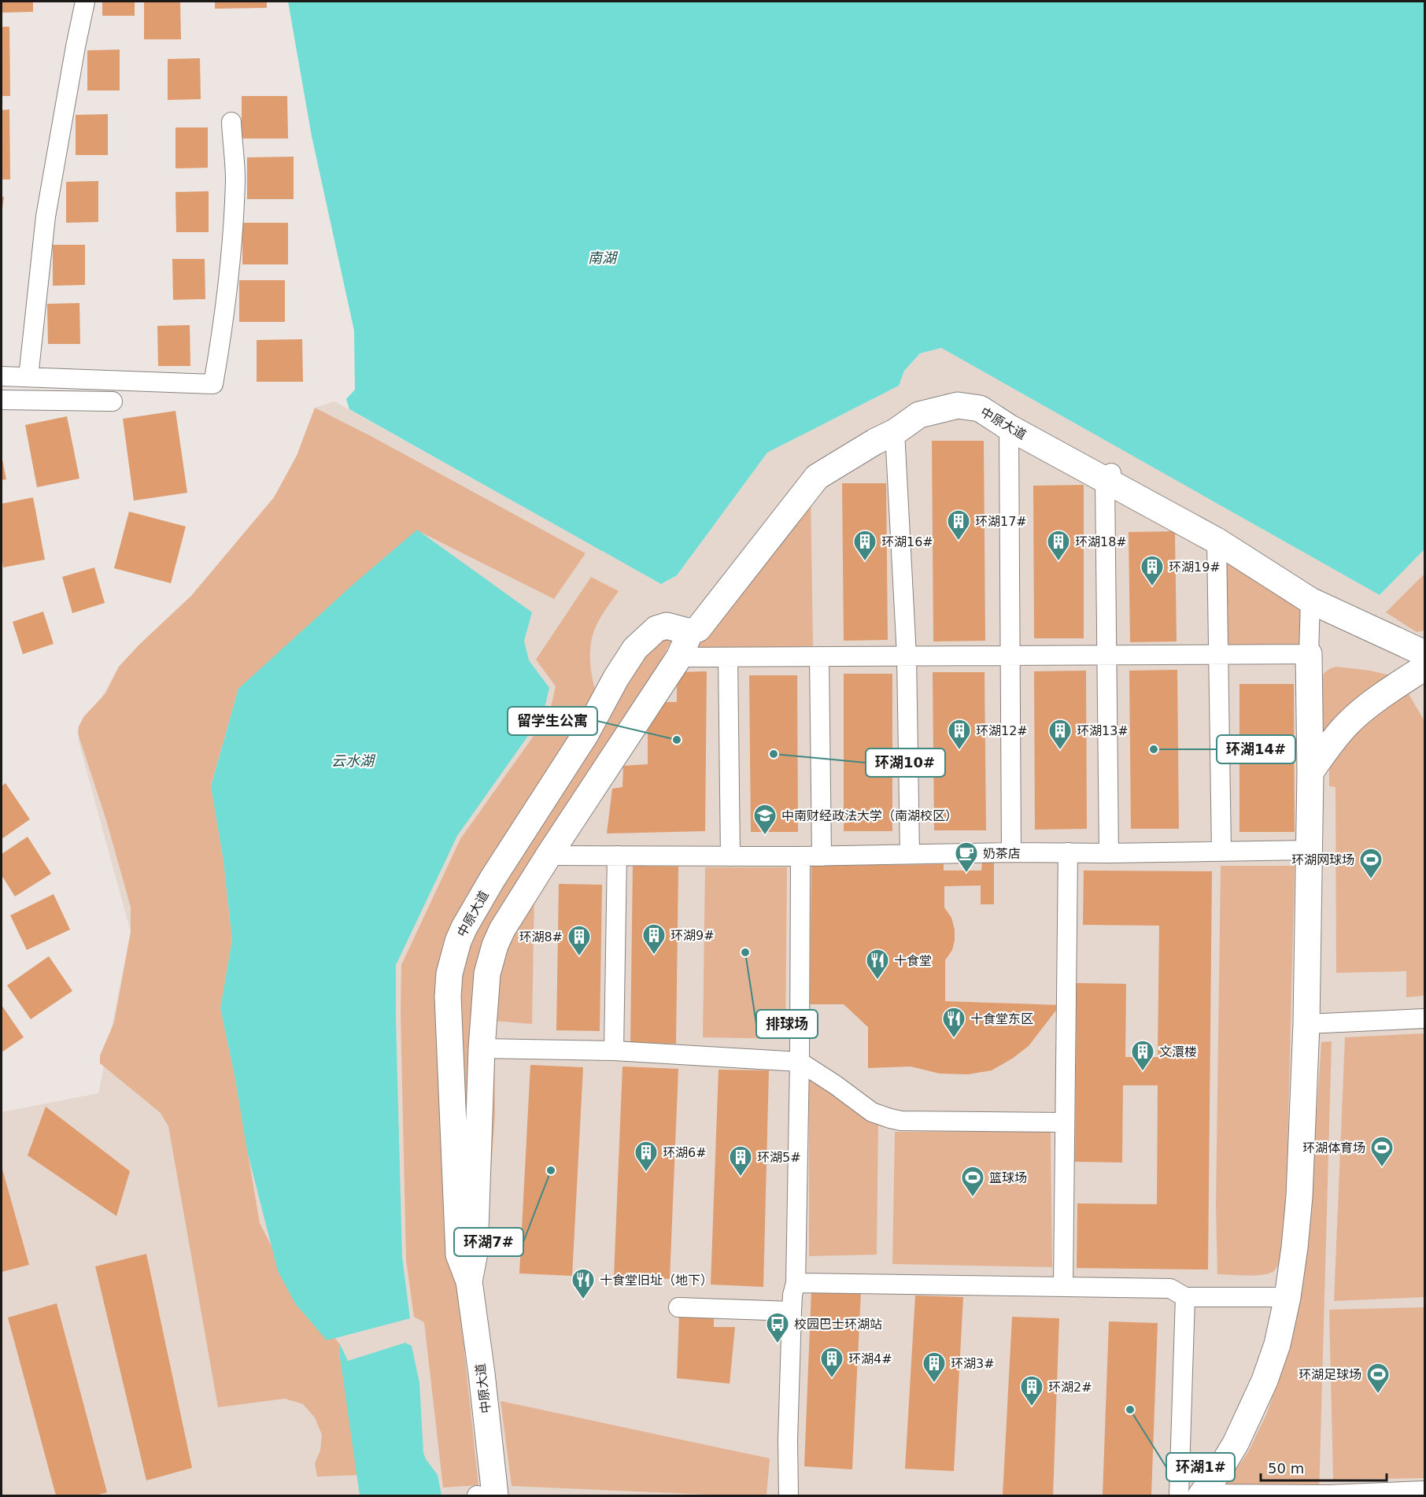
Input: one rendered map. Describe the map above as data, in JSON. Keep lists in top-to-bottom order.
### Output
{
  "streets": {
    "main road": ["中原大道"]
  },
  "water": ["南湖", "云水湖"],
  "places": {
    "building": [
      "环湖17#",
      "环湖16#",
      "环湖18#",
      "环湖19#",
      "环湖12#",
      "环湖13#",
      "环湖9#",
      "环湖8#",
      "文澴楼",
      "环湖6#",
      "环湖5#",
      "环湖4#",
      "环湖3#",
      "环湖2#"
    ],
    "other": [
      "留学生公寓",
      "环湖14#",
      "环湖10#",
      "排球场",
      "环湖7#",
      "环湖1#"
    ],
    "school or university": ["中南财经政法大学（南湖校区）"],
    "cafe": ["奶茶店"],
    "sports": [
      "环湖网球场",
      "环湖体育场",
      "篮球场",
      "环湖足球场"
    ],
    "restaurant": ["十食堂", "十食堂东区", "十食堂旧址（地下）"],
    "bus stop": ["校园巴士环湖站"]
  },
  "scale_bar": "50 m"
}
